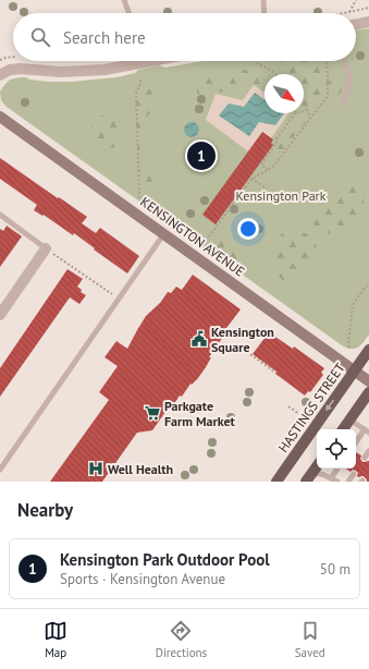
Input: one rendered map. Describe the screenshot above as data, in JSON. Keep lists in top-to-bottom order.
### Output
{
  "streets": {
    "main road": ["HASTINGS STREET"],
    "street": ["KENSINGTON AVENUE"]
  },
  "crossings": [
    ["KENSINGTON AVENUE", "HASTINGS STREET"]
  ],
  "parks": ["Kensington Park"],
  "places": {
    "public building": ["Kensington Square"],
    "supermarket": ["Parkgate Farm Market"],
    "hospital": ["Well Health"]
  },
  "north": "bottom right",
  "page": {
    "search": "Search here",
    "pins": "1",
    "heading": "Nearby",
    "list": [
      {
        "mark": "1",
        "name": "Kensington Park Outdoor Pool",
        "note": "Sports · Kensington Avenue",
        "value": "50 m"
      }
    ],
    "nav": ["Map", "Directions", "Saved"]
  }
}
